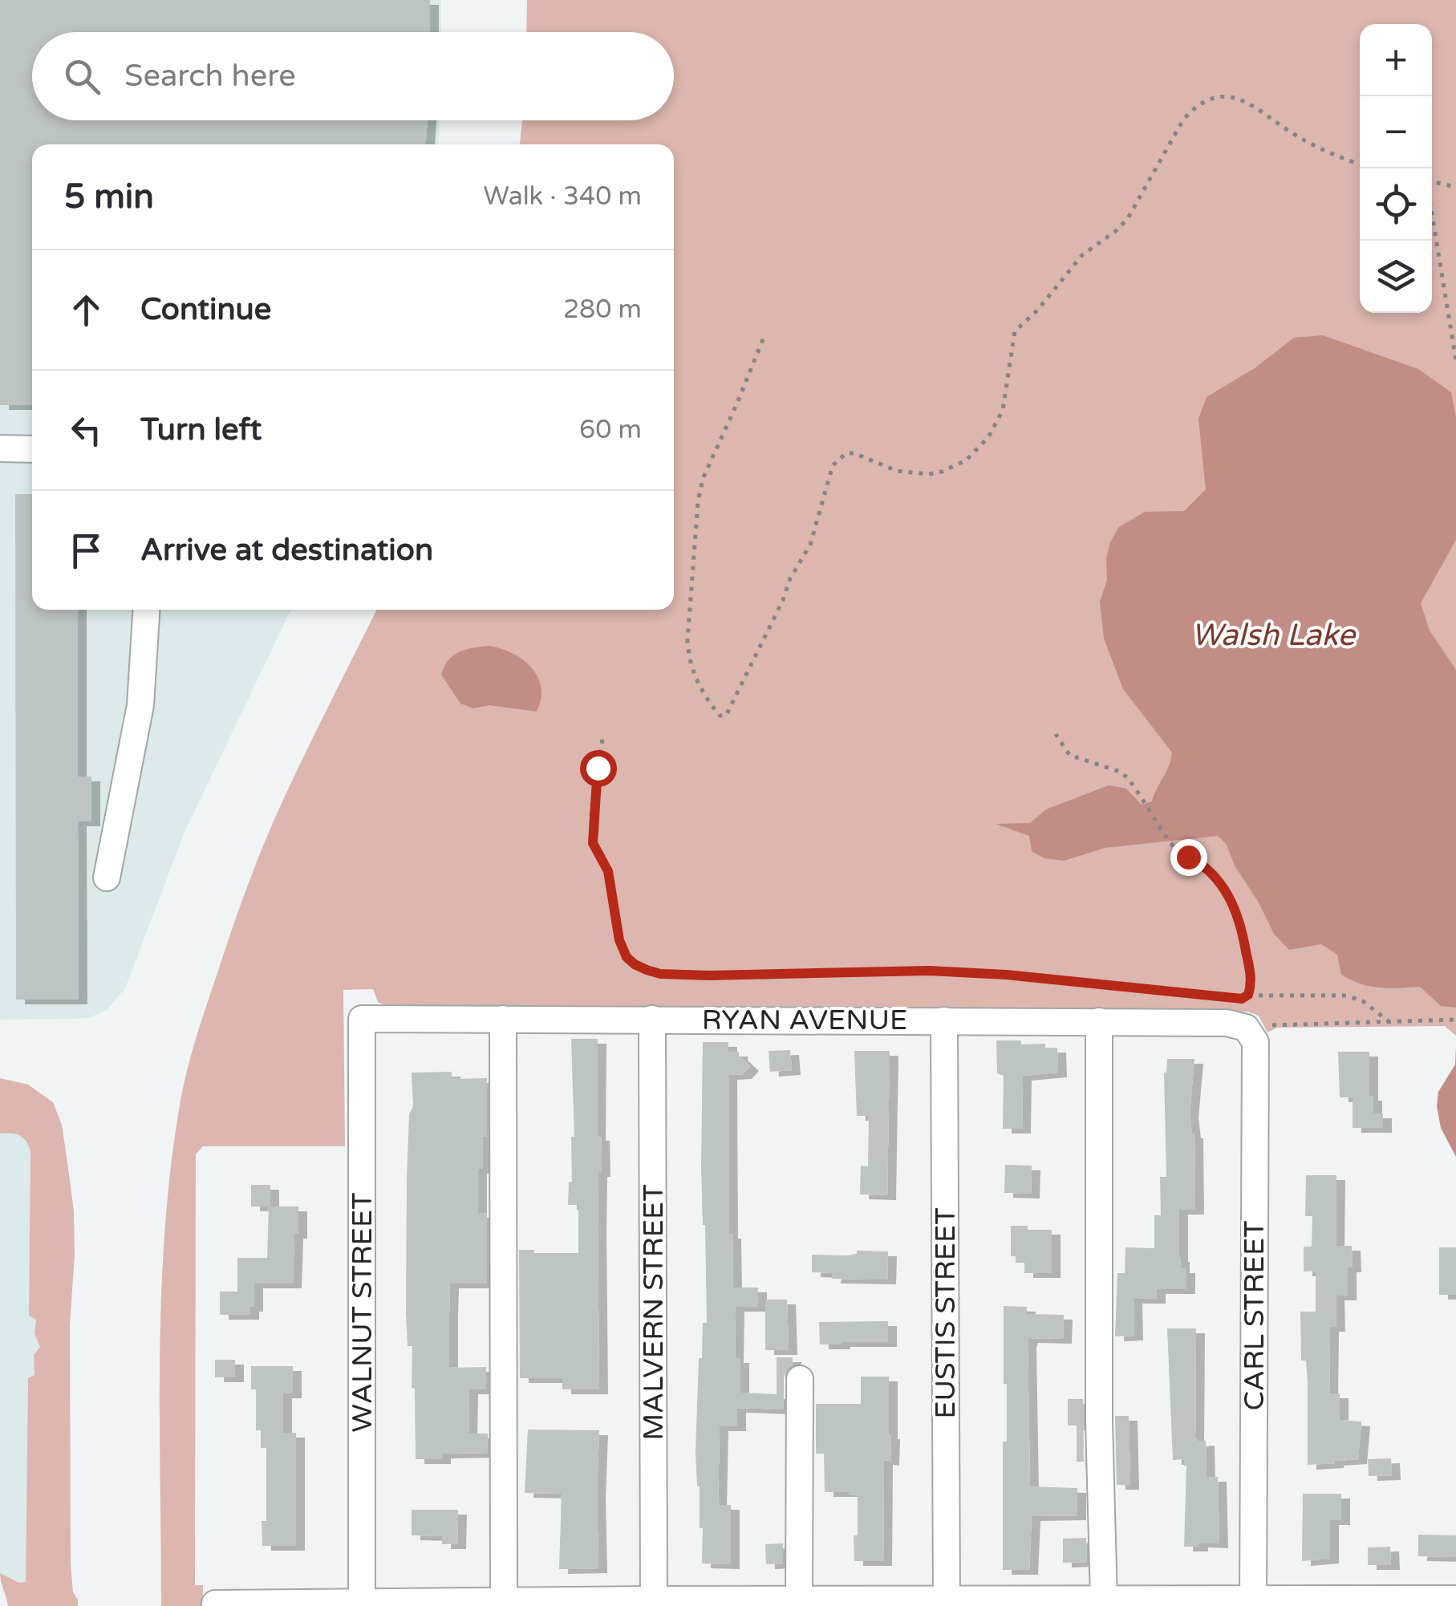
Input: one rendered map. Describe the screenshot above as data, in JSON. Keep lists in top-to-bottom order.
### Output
{
  "streets": {
    "street": [
      "RYAN AVENUE",
      "WALNUT STREET",
      "MALVERN STREET",
      "EUSTIS STREET",
      "CARL STREET"
    ]
  },
  "crossings": [
    ["RYAN AVENUE", "WALNUT STREET"],
    ["RYAN AVENUE", "MALVERN STREET"],
    ["RYAN AVENUE", "EUSTIS STREET"],
    ["RYAN AVENUE", "CARL STREET"]
  ],
  "water": ["Walsh Lake"],
  "page": {
    "map_buttons": ["+", "−"],
    "search": "Search here",
    "heading": ["5 min", "Walk · 340 m"],
    "list": [
      ["Continue", "280 m"],
      ["Turn left", "60 m"],
      "Arrive at destination"
    ]
  }
}
